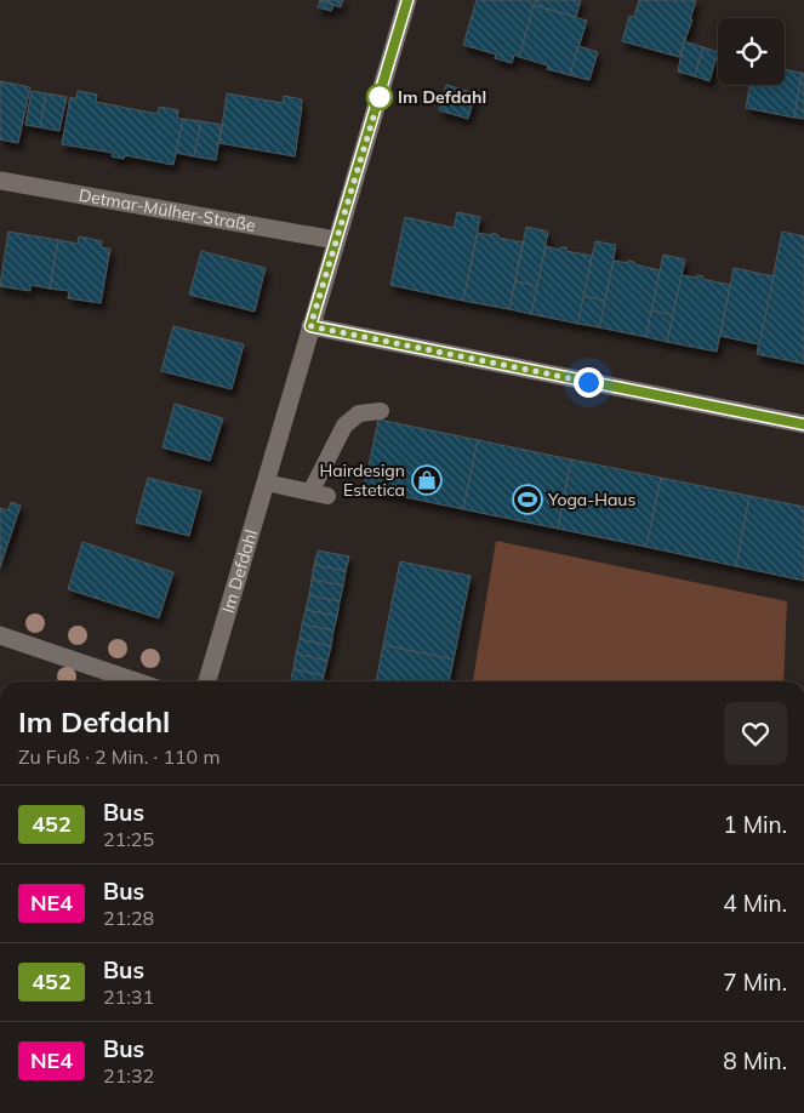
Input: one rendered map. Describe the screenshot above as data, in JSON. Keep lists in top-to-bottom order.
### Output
{
  "streets": {
    "street": ["Detmar-Mülher-Straße", "Im Defdahl"]
  },
  "crossings": [
    ["Detmar-Mülher-Straße", "Im Defdahl"]
  ],
  "places": {
    "other": ["Im Defdahl"],
    "shop": ["Hairdesign Estetica"],
    "sports": ["Yoga-Haus"]
  },
  "lines": ["bus line 452"],
  "page": {
    "heading": ["Im Defdahl", "Zu Fuß · 2 Min. · 110 m"],
    "list": [
      {
        "mark": "452",
        "name": "Bus",
        "note": "21:25",
        "value": "1 Min."
      },
      {
        "mark": "NE4",
        "name": "Bus",
        "note": "21:28",
        "value": "4 Min."
      },
      {
        "mark": "452",
        "name": "Bus",
        "note": "21:31",
        "value": "7 Min."
      },
      {
        "mark": "NE4",
        "name": "Bus",
        "note": "21:32",
        "value": "8 Min."
      }
    ]
  }
}
